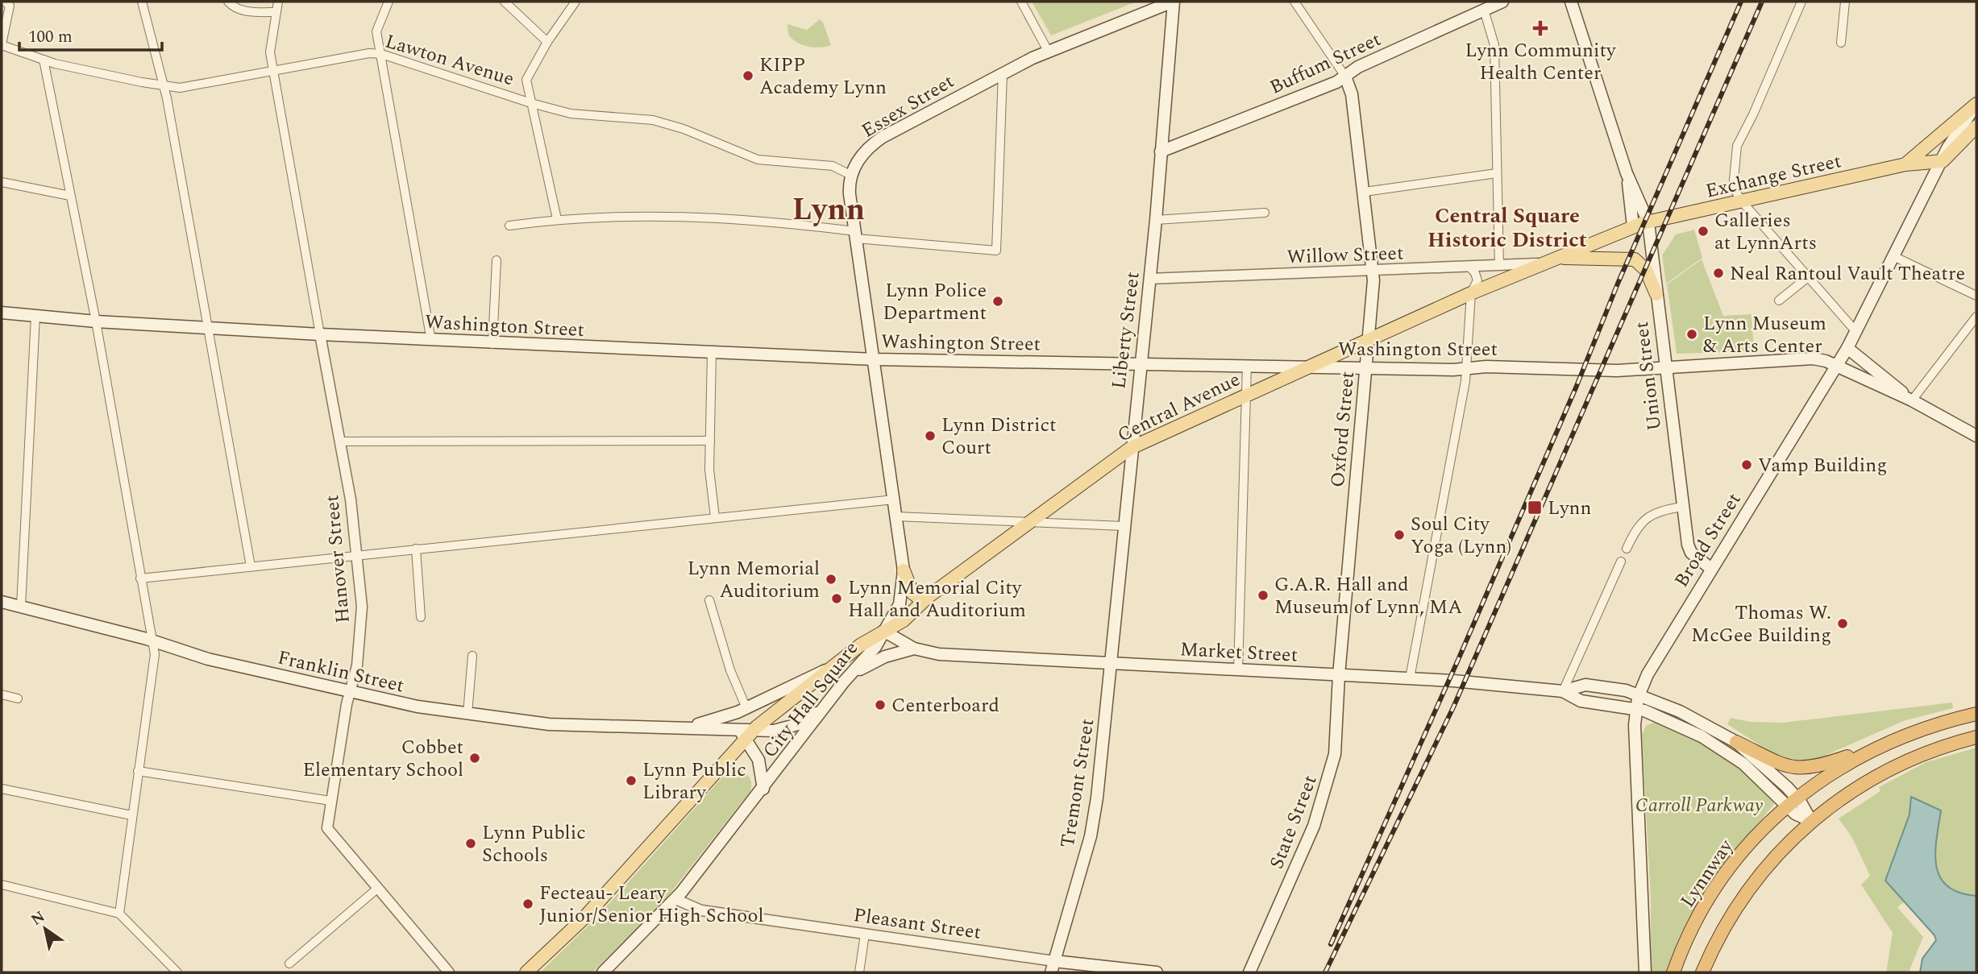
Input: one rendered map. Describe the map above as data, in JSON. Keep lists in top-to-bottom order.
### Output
{
  "streets": {
    "highway": ["Lynnway"],
    "main road": [
      "Buffum Street",
      "Essex Street",
      "Exchange Street",
      "Washington Street",
      "Liberty Street",
      "Union Street",
      "Central Avenue",
      "Oxford Street",
      "Broad Street",
      "Market Street",
      "Franklin Street",
      "City Hall Square",
      "Tremont Street",
      "State Street",
      "Pleasant Street"
    ],
    "street": ["Lawton Avenue", "Willow Street", "Hanover Street"]
  },
  "crossings": [
    ["Lawton Avenue", "Essex Street"],
    ["Buffum Street", "Liberty Street"],
    ["Buffum Street", "Oxford Street"],
    ["Essex Street", "Liberty Street"],
    ["Exchange Street", "Union Street"],
    ["Exchange Street", "Central Avenue"],
    ["Exchange Street", "Broad Street"],
    ["Willow Street", "Liberty Street"],
    ["Willow Street", "Central Avenue"],
    ["Willow Street", "Oxford Street"],
    ["Washington Street", "Liberty Street"],
    ["Washington Street", "Union Street"],
    ["Washington Street", "Central Avenue"],
    ["Washington Street", "Oxford Street"],
    ["Washington Street", "Broad Street"],
    ["Washington Street", "Hanover Street"],
    ["Liberty Street", "Central Avenue"],
    ["Liberty Street", "Market Street"],
    ["Liberty Street", "Tremont Street"],
    ["Union Street", "Broad Street"],
    ["Central Avenue", "Oxford Street"],
    ["Central Avenue", "City Hall Square"],
    ["Oxford Street", "Market Street"],
    ["Oxford Street", "State Street"],
    ["Broad Street", "Market Street"],
    ["Hanover Street", "Franklin Street"],
    ["Market Street", "City Hall Square"],
    ["Market Street", "Tremont Street"],
    ["Market Street", "State Street"],
    ["Market Street", "Lynnway"],
    ["Franklin Street", "City Hall Square"],
    ["City Hall Square", "Pleasant Street"],
    ["Tremont Street", "Pleasant Street"]
  ],
  "districts": ["Lynn", "Central Square Historic District"],
  "parks": ["Carroll Parkway"],
  "places": {
    "health": ["Lynn Community Health Center"],
    "other": [
      "KIPP Academy Lynn",
      "Galleries at LynnArts",
      "Neal Rantoul Vault Theatre",
      "Lynn Police Department",
      "Lynn Museum & Arts Center",
      "Lynn District Court",
      "Vamp Building",
      "Soul City Yoga (Lynn)",
      "Lynn Memorial Auditorium",
      "G.A.R. Hall and Museum of Lynn, MA",
      "Lynn Memorial City Hall and Auditorium",
      "Thomas W. McGee Building",
      "Centerboard",
      "Cobbet Elementary School",
      "Lynn Public Library",
      "Lynn Public Schools",
      "Fecteau- Leary Junior/Senior High School"
    ],
    "transit": ["Lynn"]
  },
  "scale_bar": "100 m",
  "north": "top left"
}
